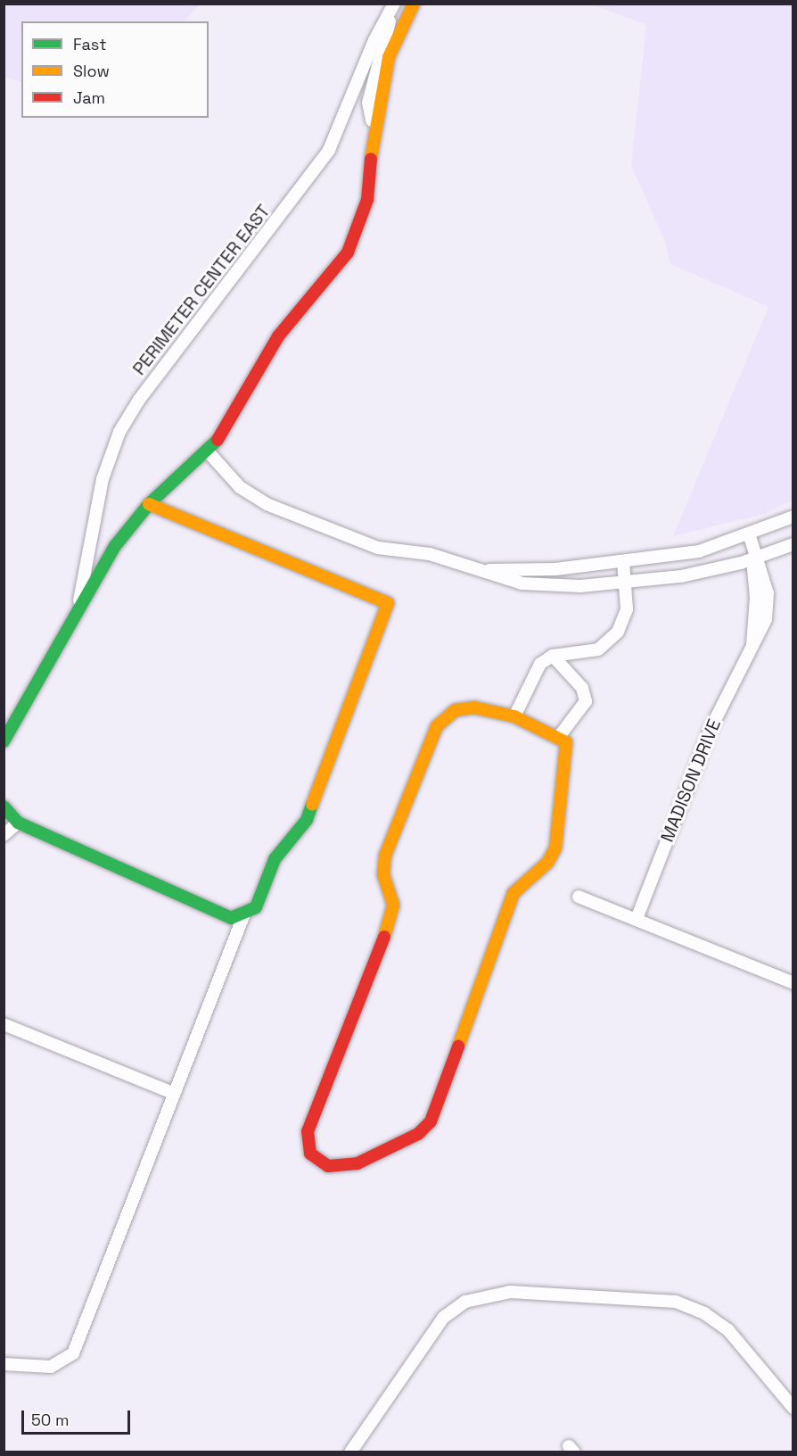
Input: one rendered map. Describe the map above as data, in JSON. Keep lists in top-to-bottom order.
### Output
{
  "streets": {
    "street": ["PERIMETER CENTER EAST", "MADISON DRIVE"]
  },
  "legend": ["Fast", "Slow", "Jam"],
  "scale_bar": "50 m"
}
